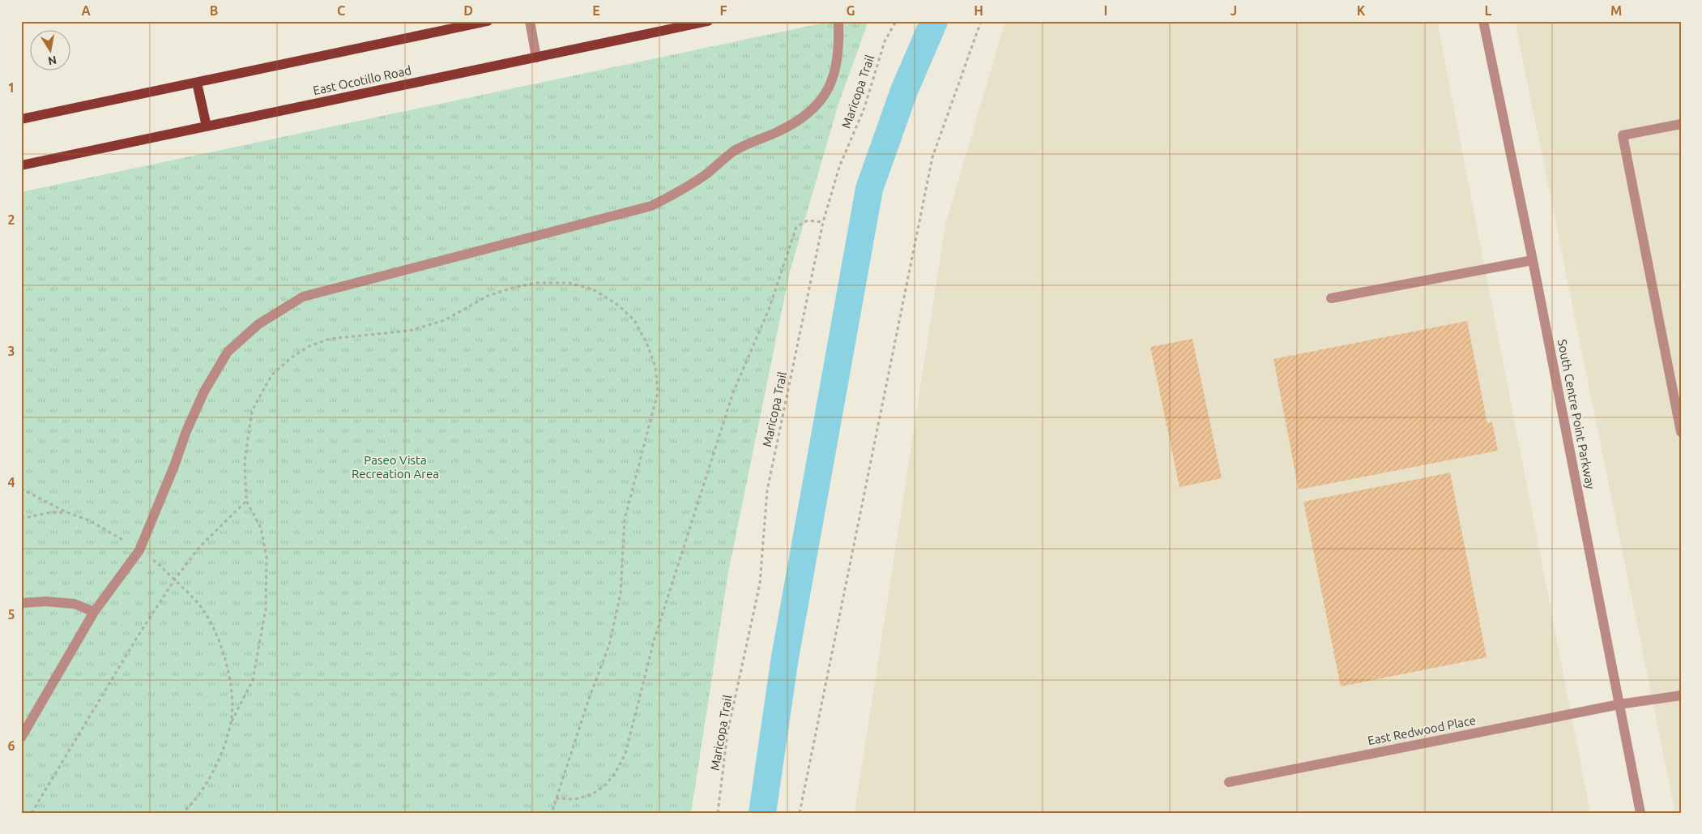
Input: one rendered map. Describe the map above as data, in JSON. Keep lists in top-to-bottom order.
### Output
{
  "streets": {
    "main road": ["East Ocotillo Road"],
    "street": ["South Centre Point Parkway", "East Redwood Place"],
    "path": ["Maricopa Trail"]
  },
  "crossings": [
    ["South Centre Point Parkway", "East Redwood Place"]
  ],
  "parks": ["Paseo Vista Recreation Area"],
  "north": "bottom",
  "grid": {
    "columns": [
      "A",
      "B",
      "C",
      "D",
      "E",
      "F",
      "G",
      "H",
      "I",
      "J",
      "K",
      "L",
      "M"
    ],
    "rows": [
      "1",
      "2",
      "3",
      "4",
      "5",
      "6"
    ]
  }
}
